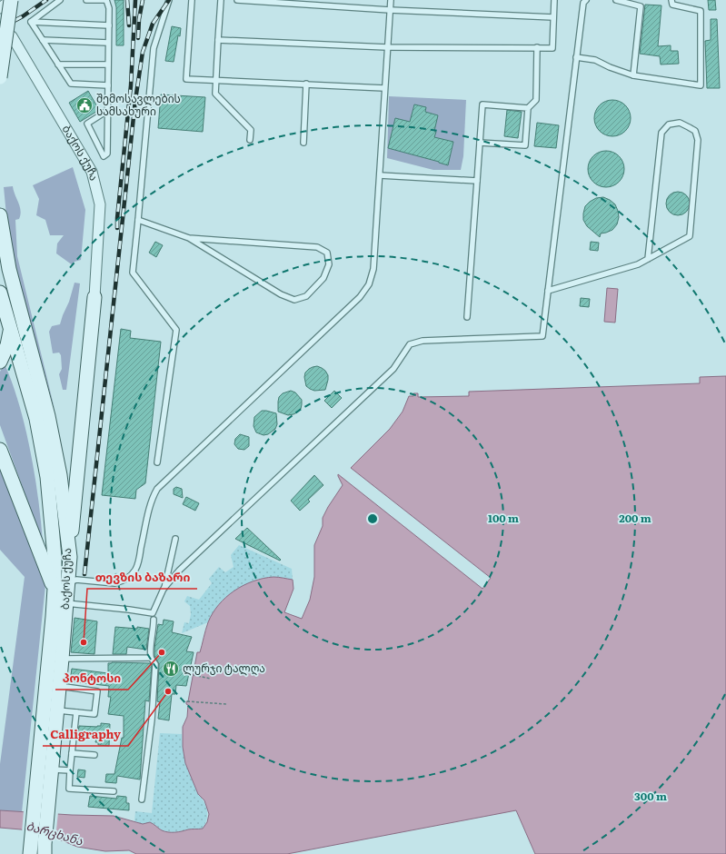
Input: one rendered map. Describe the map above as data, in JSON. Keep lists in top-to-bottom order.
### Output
{
  "streets": {
    "main road": ["ბაქოს ქუჩა"]
  },
  "water": ["ბარცხანა"],
  "places": {
    "public building": ["შემოსავლების სამსახური"],
    "other": ["თევზის ბაზარი", "პონტოსი", "Calligraphy"],
    "restaurant": ["ლურჯი ტალღა"]
  },
  "rings": ["100 m", "200 m", "300 m"]
}
